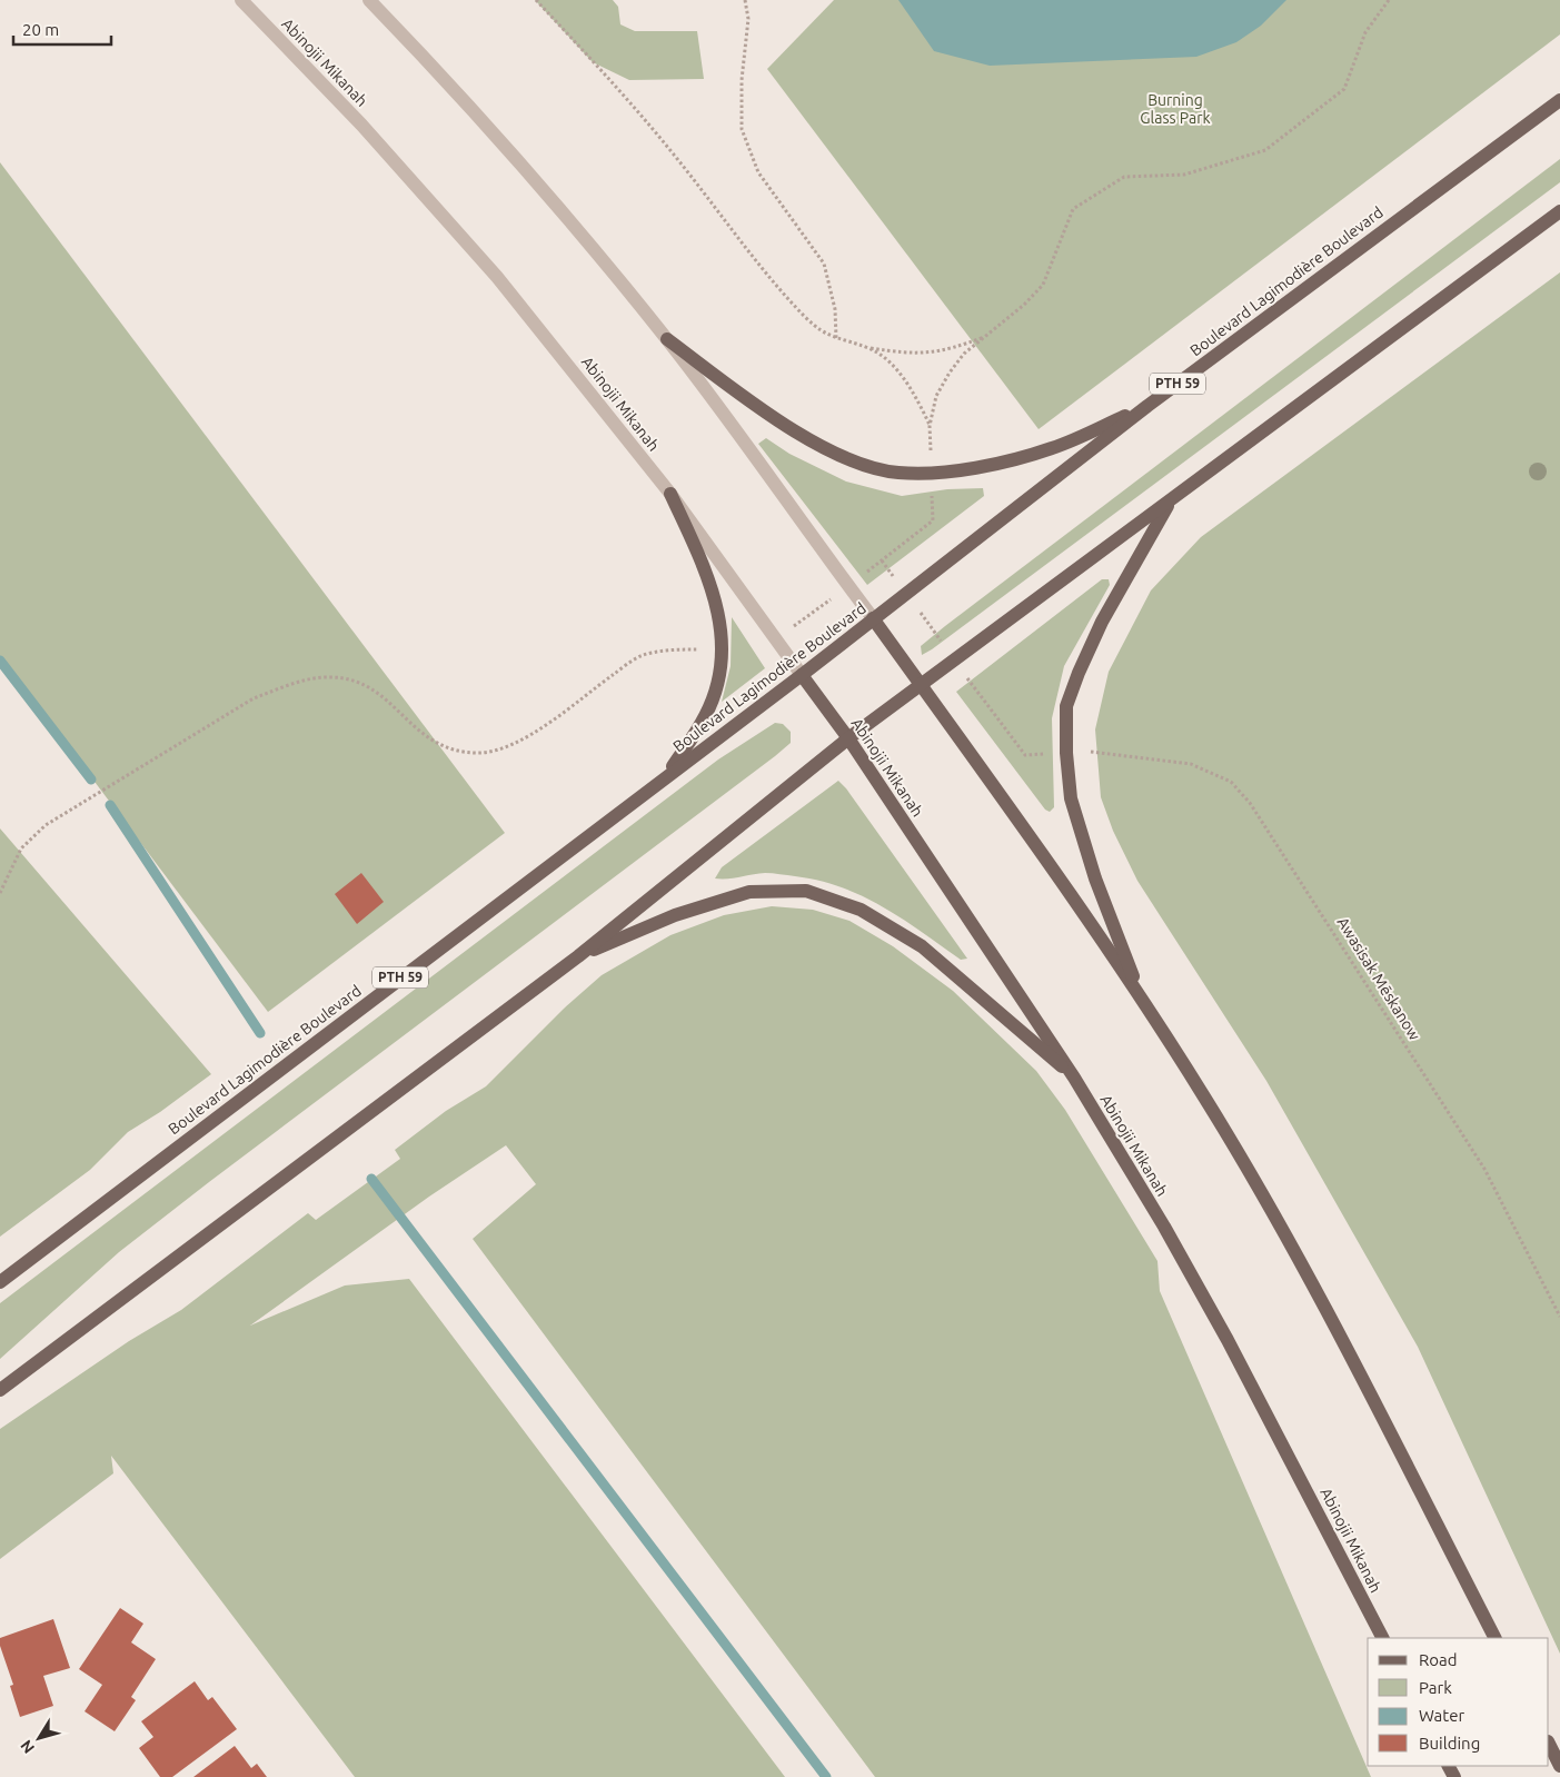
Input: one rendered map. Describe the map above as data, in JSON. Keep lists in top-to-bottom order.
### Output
{
  "streets": {
    "main road": ["Abinojii Mikanah", "Boulevard Lagimodière Boulevard", "PTH 59"],
    "path": ["Awasisak Mēskanow"]
  },
  "crossings": [
    ["Abinojii Mikanah", "Boulevard Lagimodière Boulevard"]
  ],
  "parks": ["Burning Glass Park"],
  "legend": [
    "Road",
    "Park",
    "Water",
    "Building"
  ],
  "scale_bar": "20 m",
  "north": "bottom left"
}
